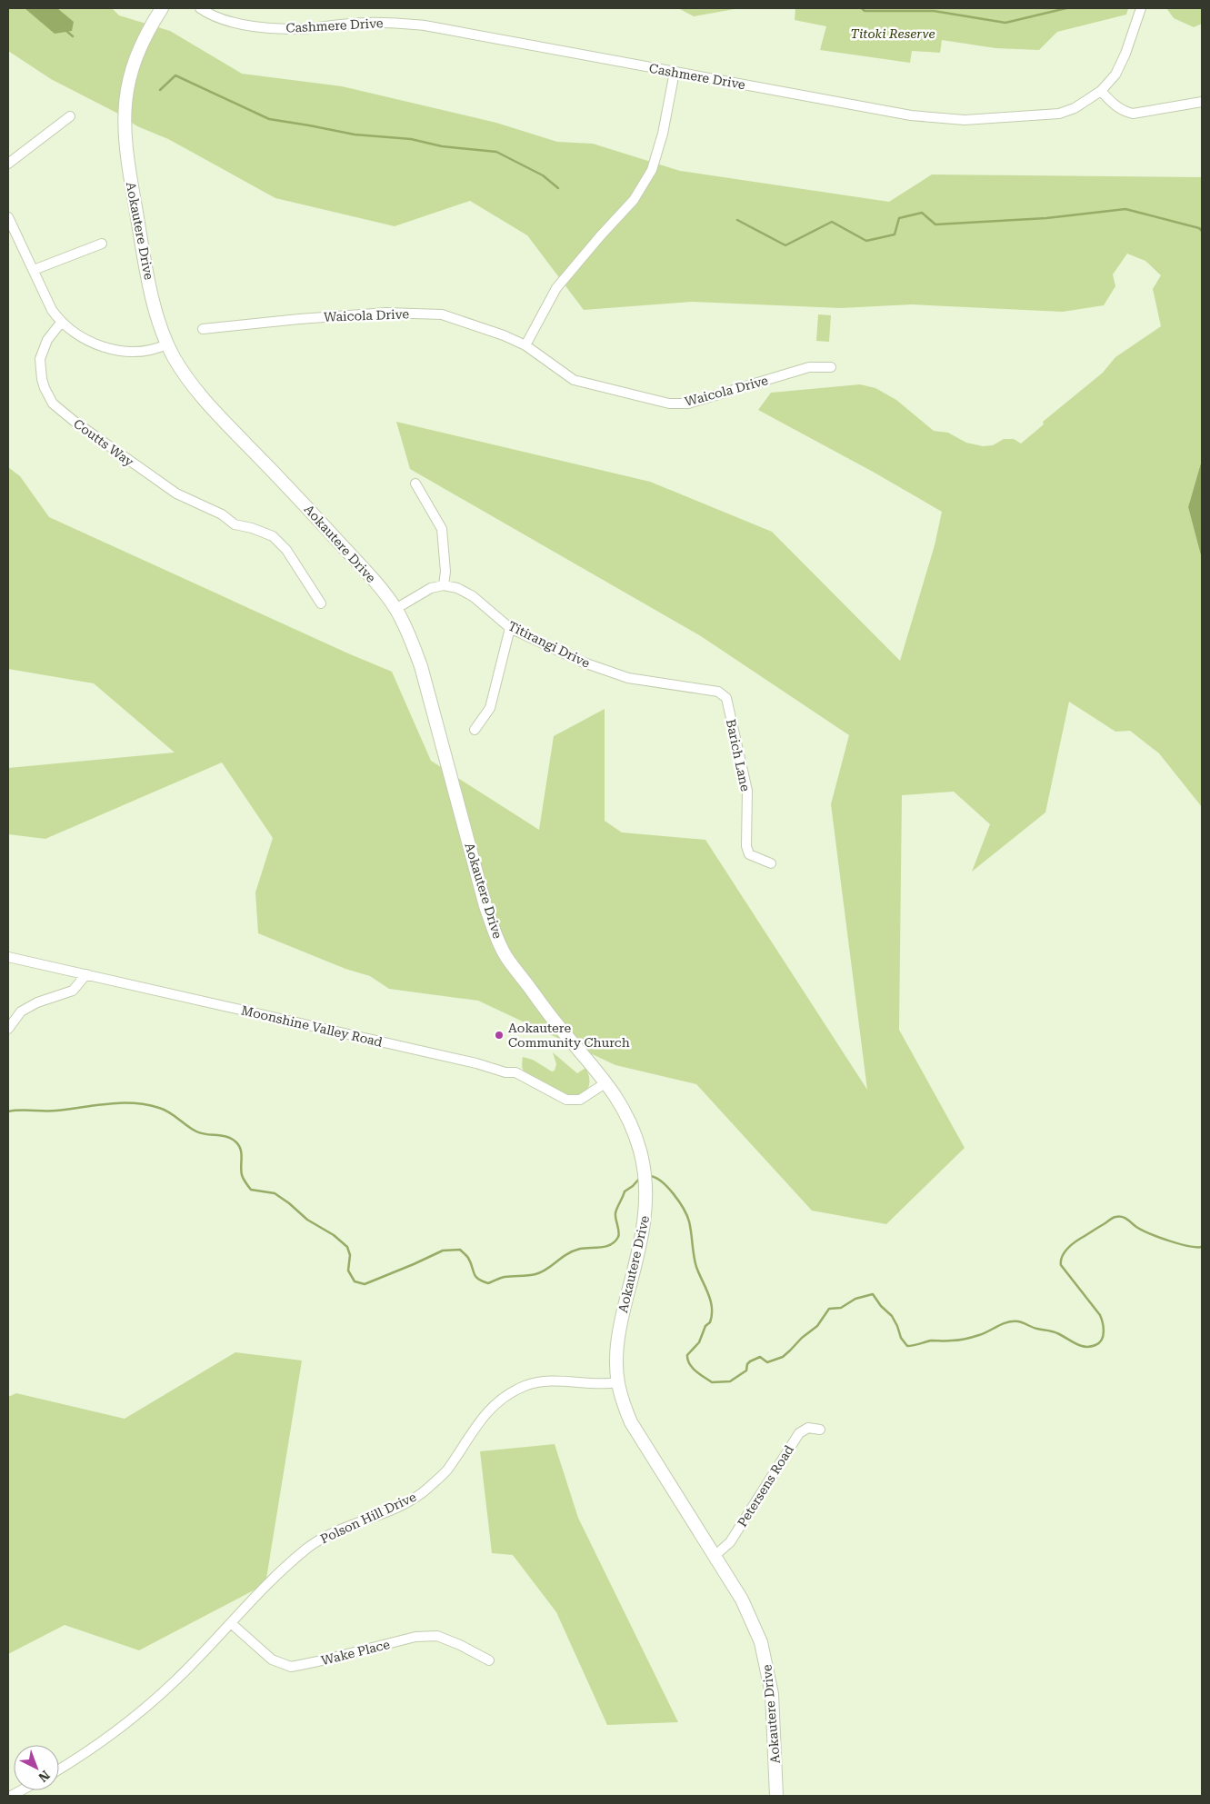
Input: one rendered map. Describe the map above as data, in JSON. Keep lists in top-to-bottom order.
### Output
{
  "streets": {
    "highway": ["Aokautere Drive"],
    "street": [
      "Cashmere Drive",
      "Waicola Drive",
      "Coutts Way",
      "Titirangi Drive",
      "Barich Lane",
      "Moonshine Valley Road",
      "Petersens Road",
      "Polson Hill Drive",
      "Wake Place"
    ]
  },
  "crossings": [
    ["Aokautere Drive", "Moonshine Valley Road"],
    ["Aokautere Drive", "Petersens Road"],
    ["Aokautere Drive", "Polson Hill Drive"],
    ["Titirangi Drive", "Barich Lane"],
    ["Polson Hill Drive", "Wake Place"]
  ],
  "parks": ["Titoki Reserve"],
  "places": ["Aokautere Community Church"],
  "north": "bottom right"
}
